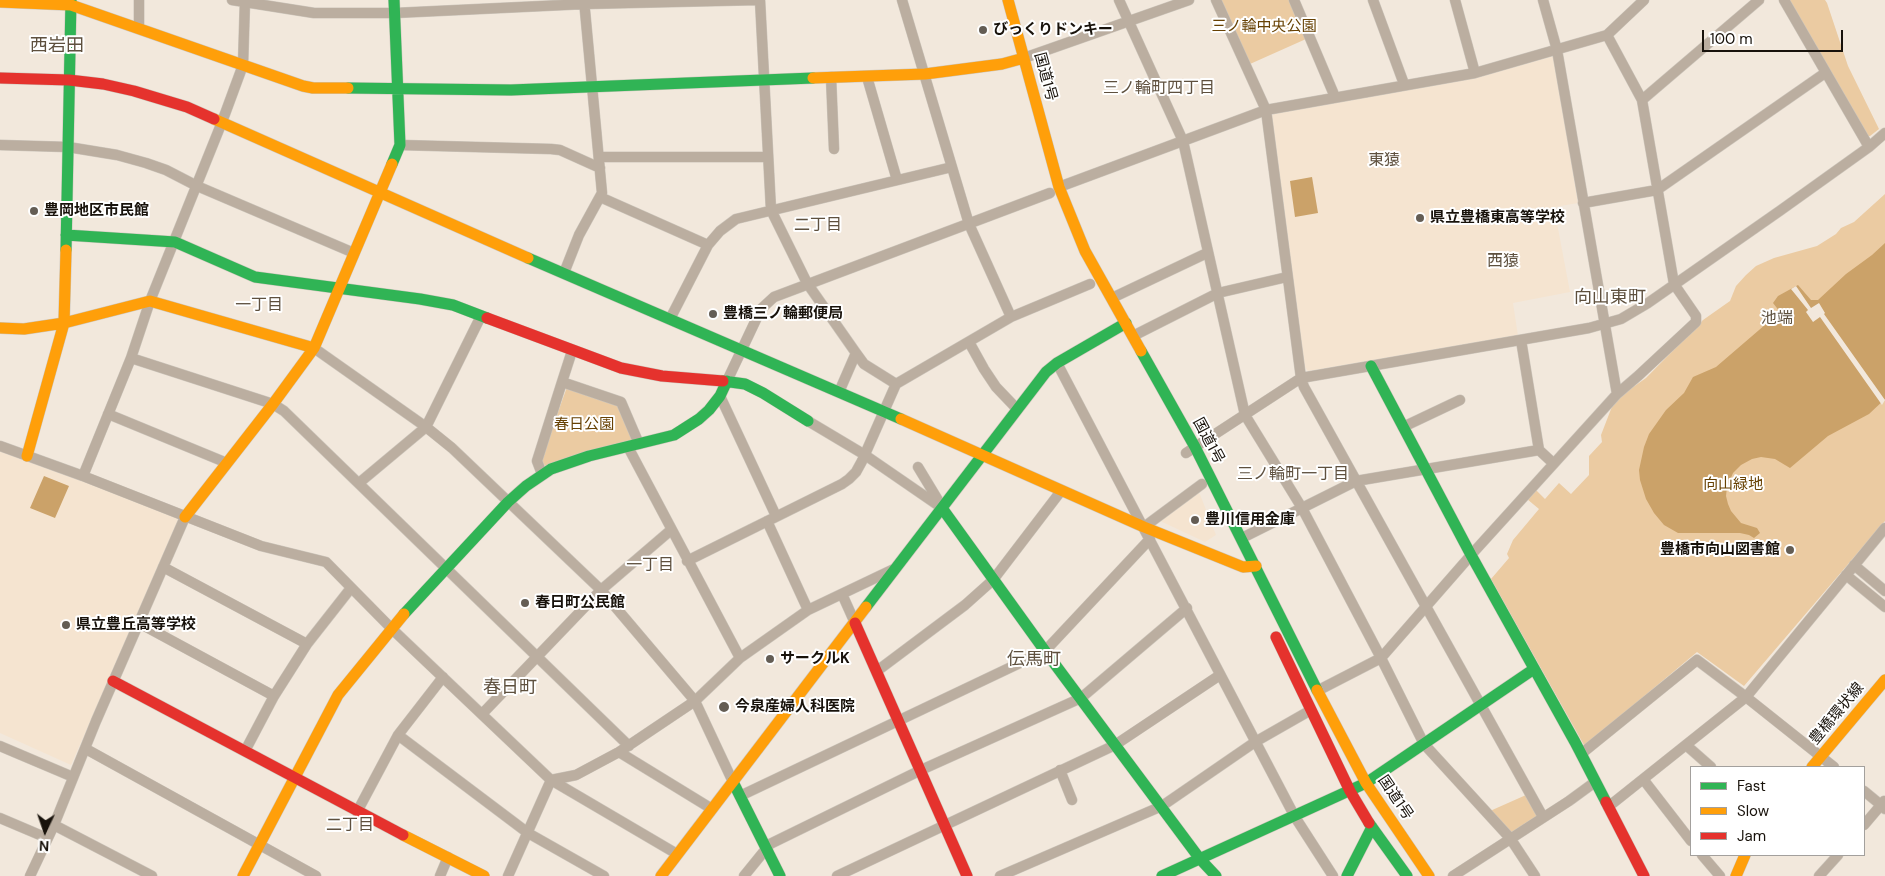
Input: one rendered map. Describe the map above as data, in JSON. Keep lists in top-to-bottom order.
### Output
{
  "streets": {
    "main road": ["国道1号", "豊橋環状線"]
  },
  "districts": [
    "西岩田",
    "三ノ輪町四丁目",
    "東猿",
    "二丁目",
    "西猿",
    "向山東町",
    "一丁目",
    "池端",
    "三ノ輪町一丁目",
    "一丁目",
    "伝馬町",
    "春日町",
    "二丁目"
  ],
  "parks": ["三ノ輪中央公園", "春日公園", "向山緑地"],
  "places": [
    "びっくりドンキー",
    "豊岡地区市民館",
    "県立豊橋東高等学校",
    "豊橋三ノ輪郵便局",
    "豊川信用金庫",
    "豊橋市向山図書館",
    "春日町公民館",
    "県立豊丘高等学校",
    "サークルK",
    "今泉産婦人科医院"
  ],
  "legend": ["Fast", "Slow", "Jam"],
  "scale_bar": "100 m",
  "north": "bottom"
}
